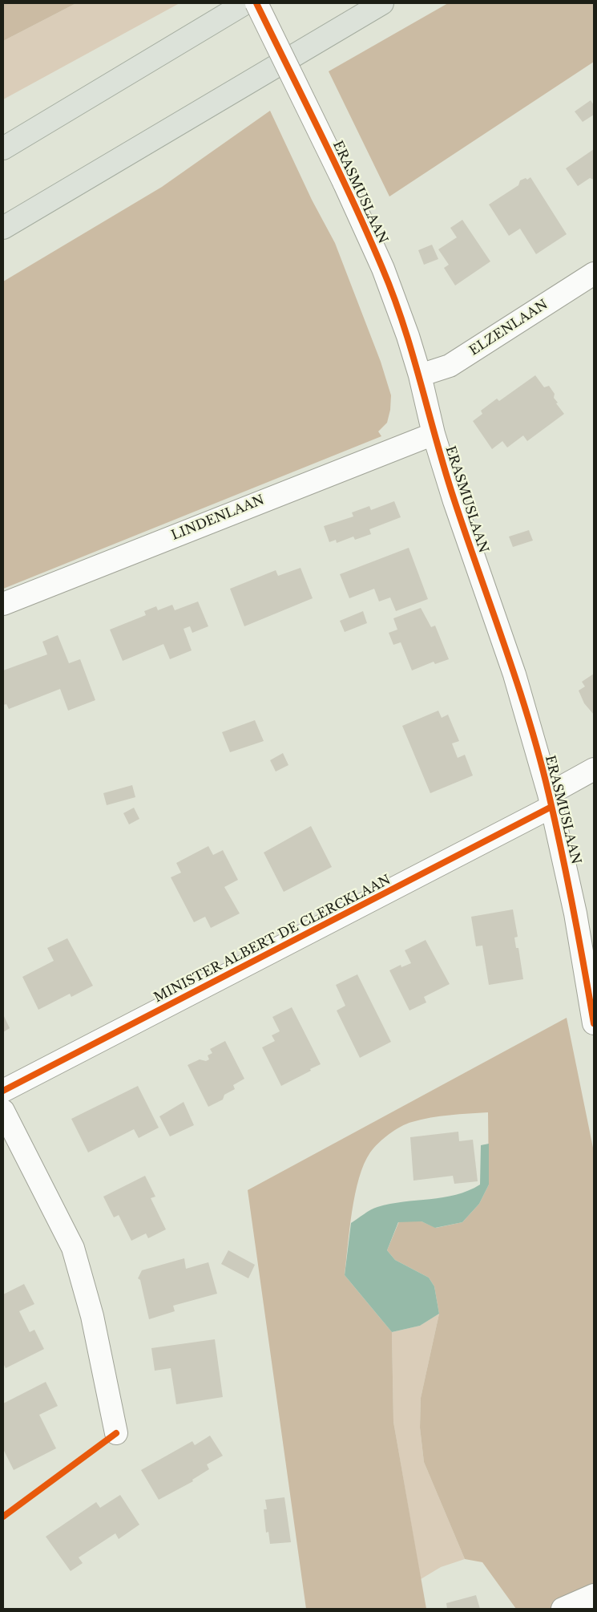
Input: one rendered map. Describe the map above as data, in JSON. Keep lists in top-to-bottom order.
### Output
{
  "streets": {
    "street": [
      "ERASMUSLAAN",
      "ELZENLAAN",
      "LINDENLAAN",
      "MINISTER ALBERT DE CLERCKLAAN"
    ]
  },
  "crossings": [
    ["ERASMUSLAAN", "ELZENLAAN"],
    ["ERASMUSLAAN", "LINDENLAAN"],
    ["ERASMUSLAAN", "MINISTER ALBERT DE CLERCKLAAN"]
  ]
}
